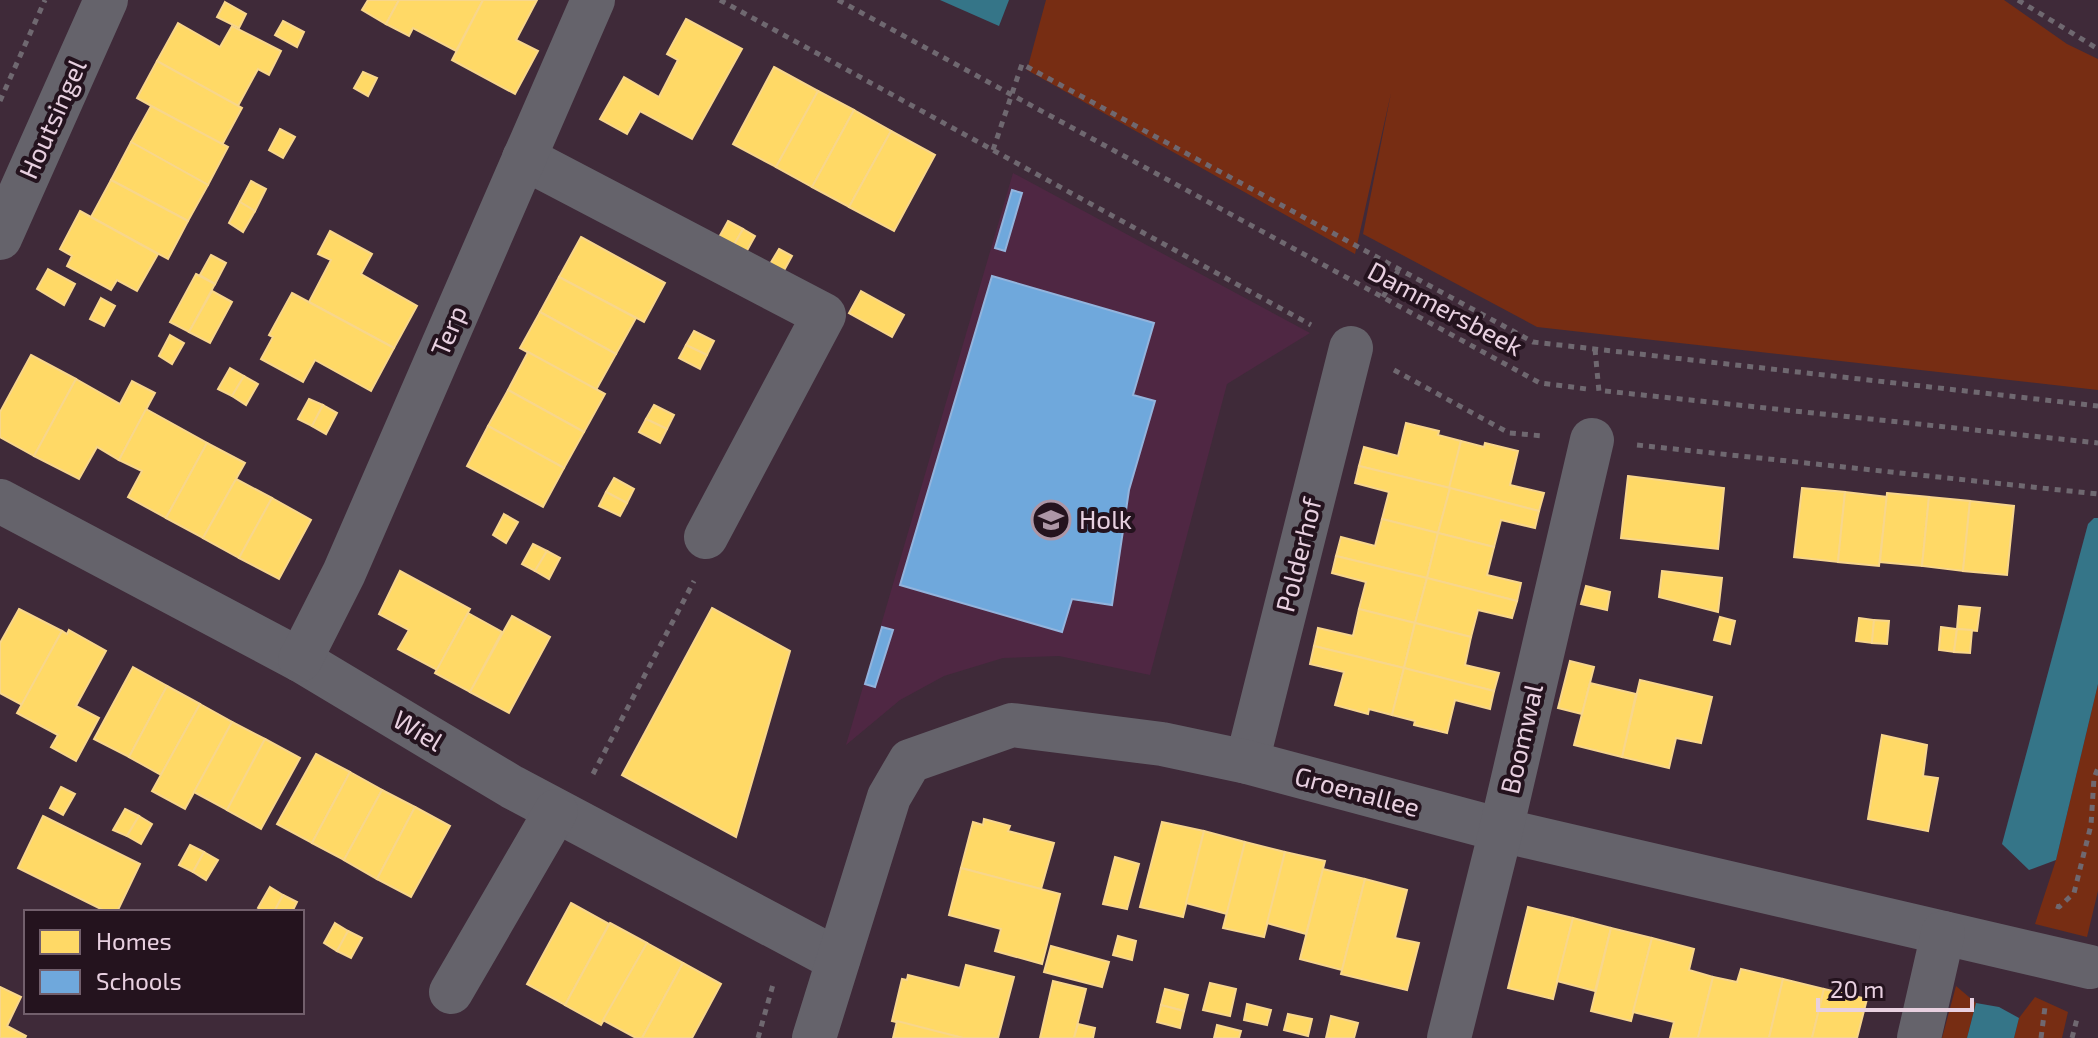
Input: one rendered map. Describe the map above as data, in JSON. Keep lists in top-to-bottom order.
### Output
{
  "streets": {
    "street": [
      "Houtsingel",
      "Terp",
      "Polderhof",
      "Wiel",
      "Boomwal",
      "Groenallee"
    ],
    "path": ["Dammersbeek"]
  },
  "crossings": [
    ["Terp", "Wiel"],
    ["Polderhof", "Groenallee"],
    ["Wiel", "Groenallee"],
    ["Boomwal", "Groenallee"]
  ],
  "places": {
    "school or university": ["Holk"]
  },
  "legend": ["Homes", "Schools"],
  "scale_bar": "20 m"
}
